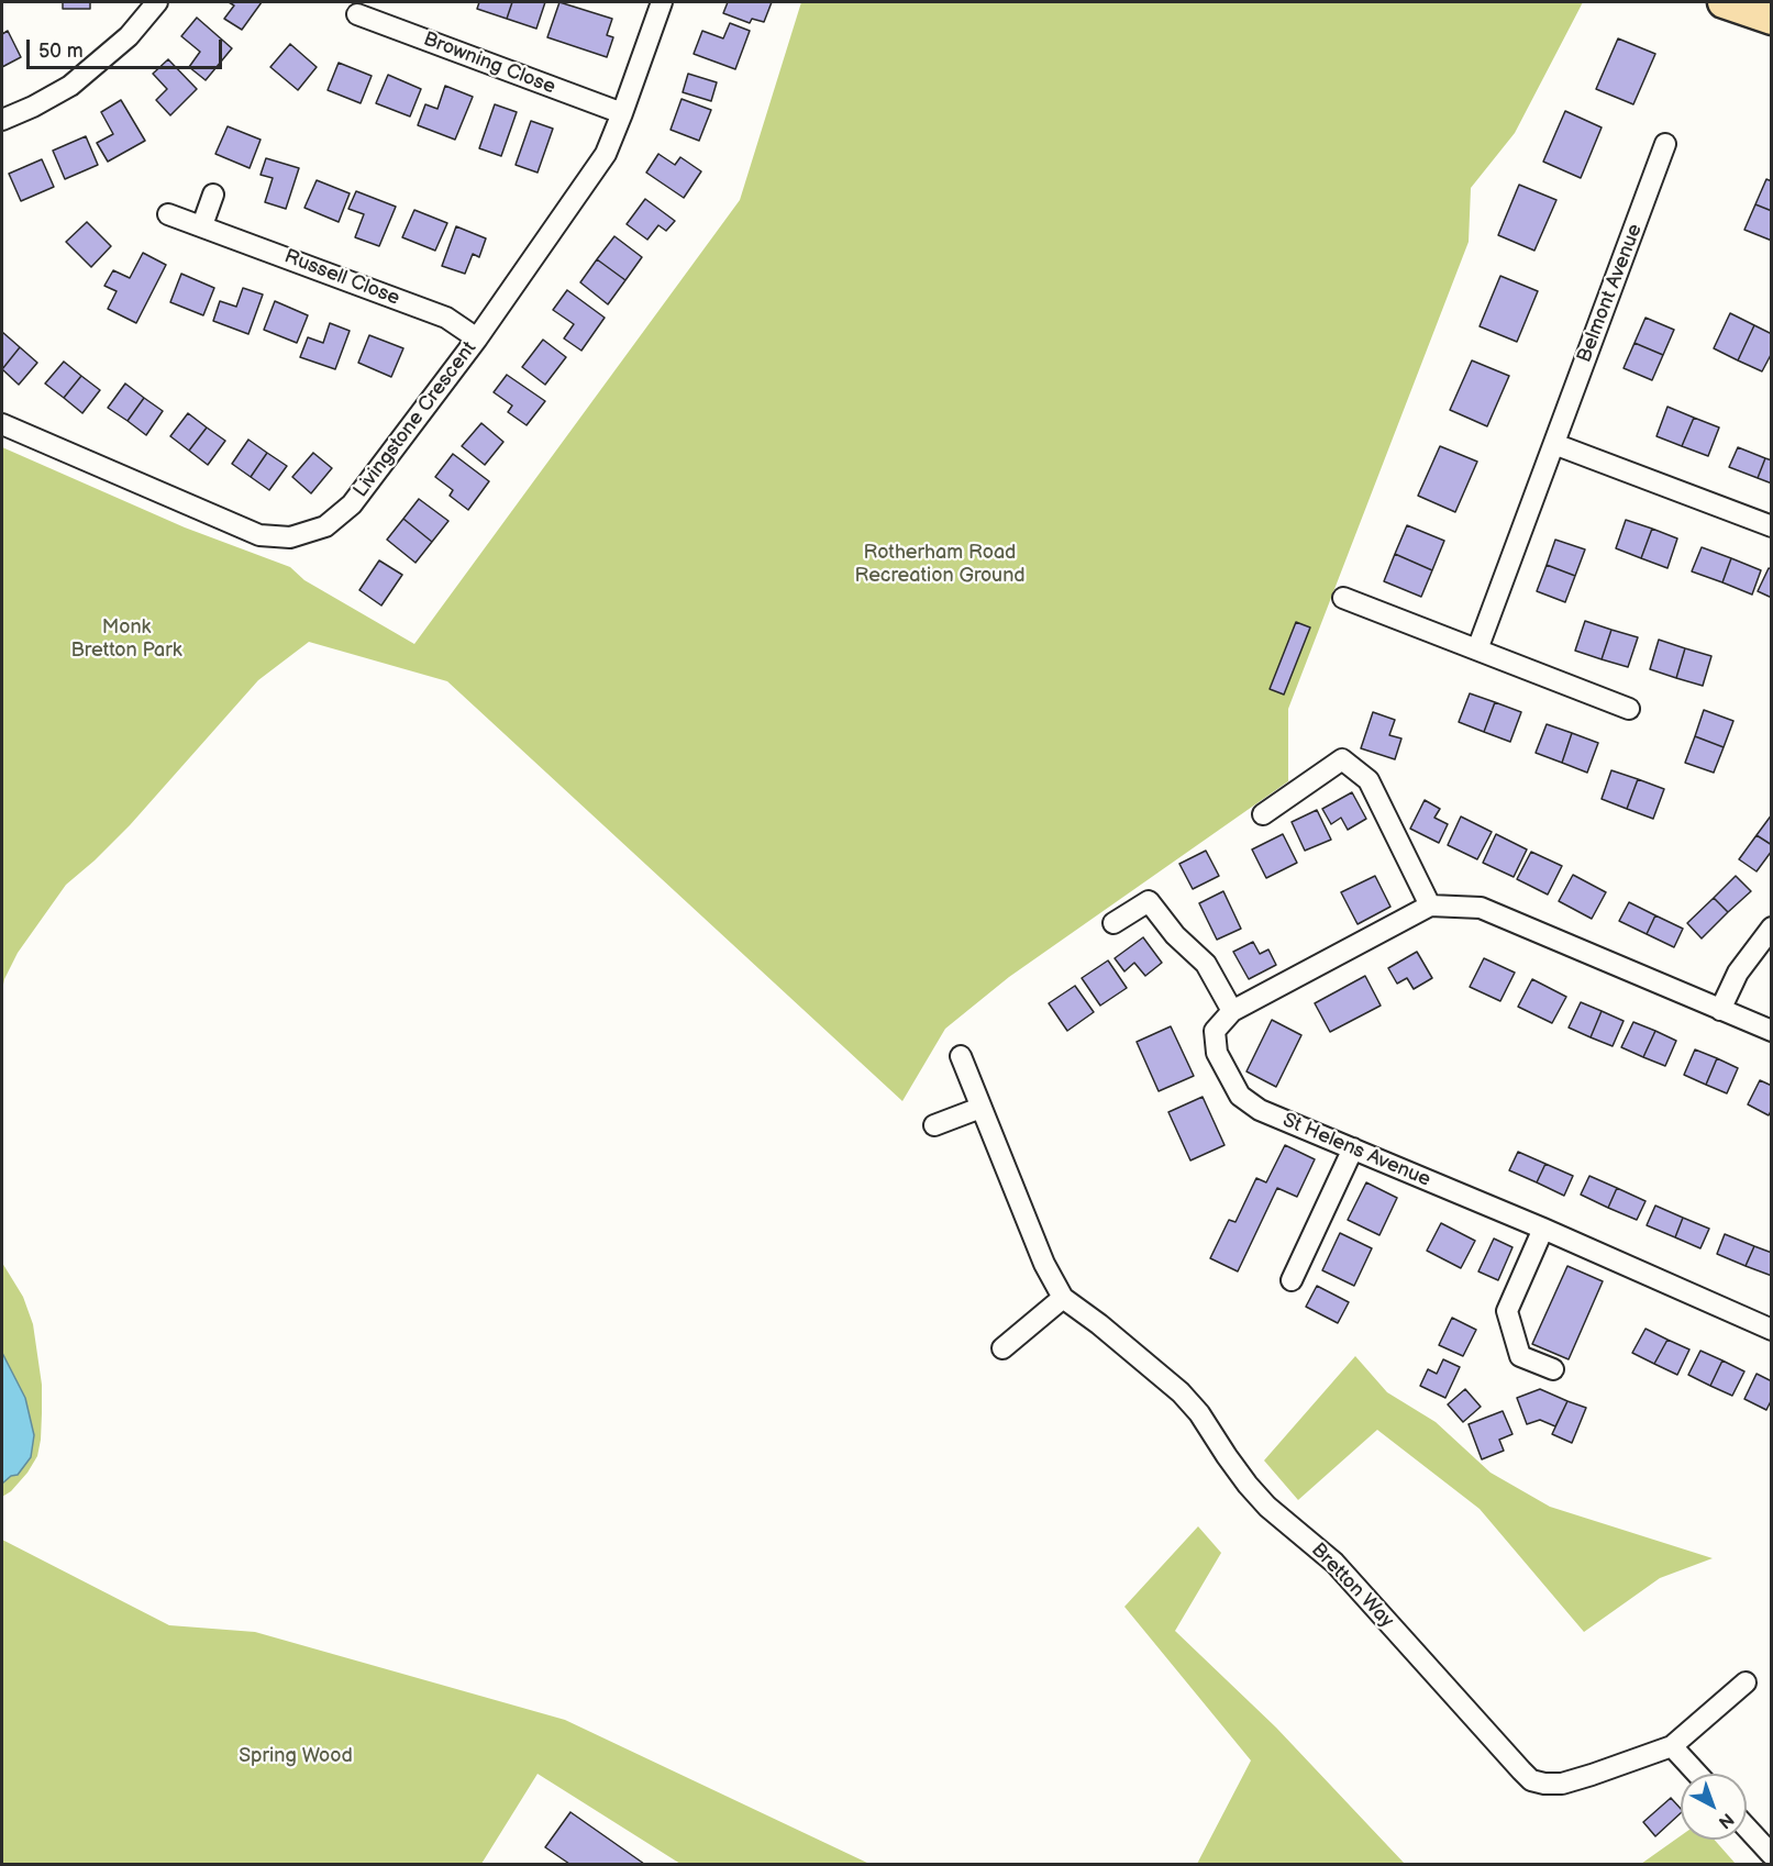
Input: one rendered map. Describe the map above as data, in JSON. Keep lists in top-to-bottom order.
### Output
{
  "streets": {
    "street": [
      "Browning Close",
      "Russell Close",
      "Belmont Avenue",
      "Livingstone Crescent",
      "St Helens Avenue",
      "Bretton Way"
    ]
  },
  "crossings": [
    ["Browning Close", "Livingstone Crescent"],
    ["Russell Close", "Livingstone Crescent"]
  ],
  "parks": ["Rotherham Road Recreation Ground", "Monk Bretton Park", "Spring Wood"],
  "scale_bar": "50 m",
  "north": "bottom right"
}
